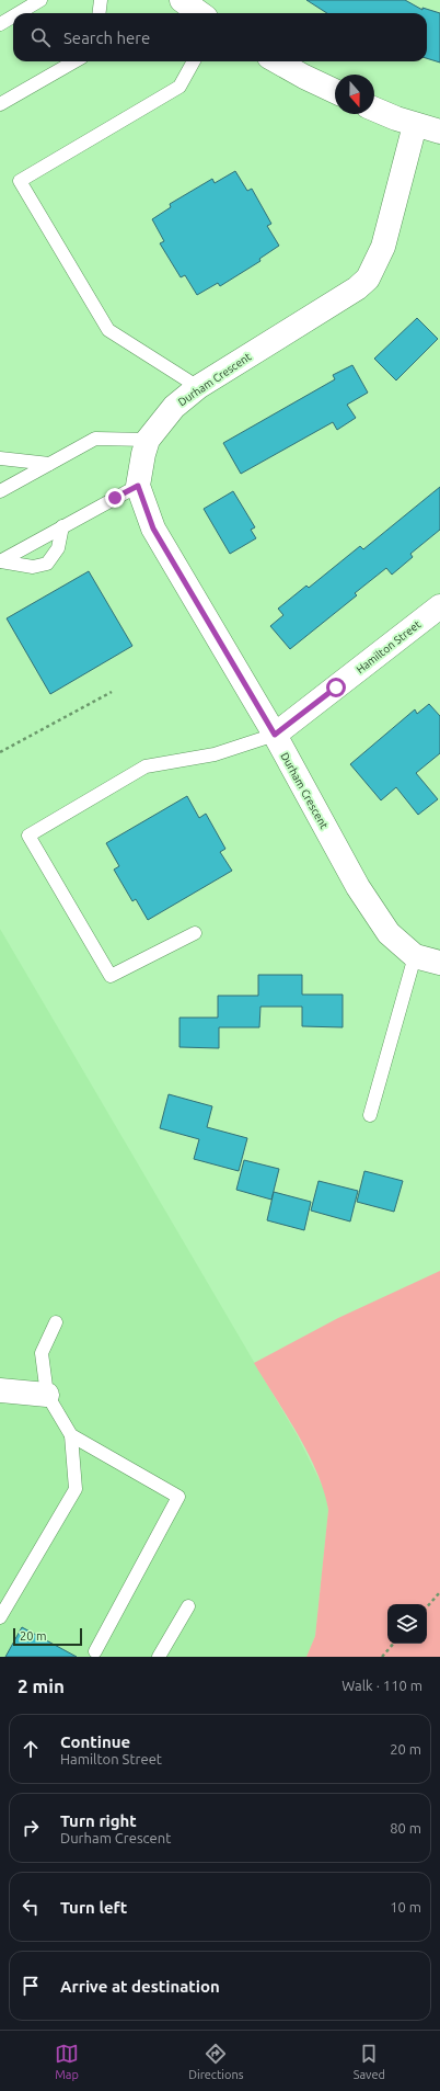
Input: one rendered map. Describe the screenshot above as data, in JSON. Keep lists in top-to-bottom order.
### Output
{
  "streets": {
    "street": ["Durham Crescent", "Hamilton Street"]
  },
  "crossings": [
    ["Durham Crescent", "Hamilton Street"]
  ],
  "scale_bar": "20 m",
  "north": "bottom",
  "page": {
    "search": "Search here",
    "scale": "20 m",
    "heading": ["2 min", "Walk · 110 m"],
    "list": [
      ["Continue", "Hamilton Street", "20 m"],
      ["Turn right", "Durham Crescent", "80 m"],
      ["Turn left", "10 m"],
      "Arrive at destination"
    ],
    "nav": ["Map", "Directions", "Saved"]
  }
}
